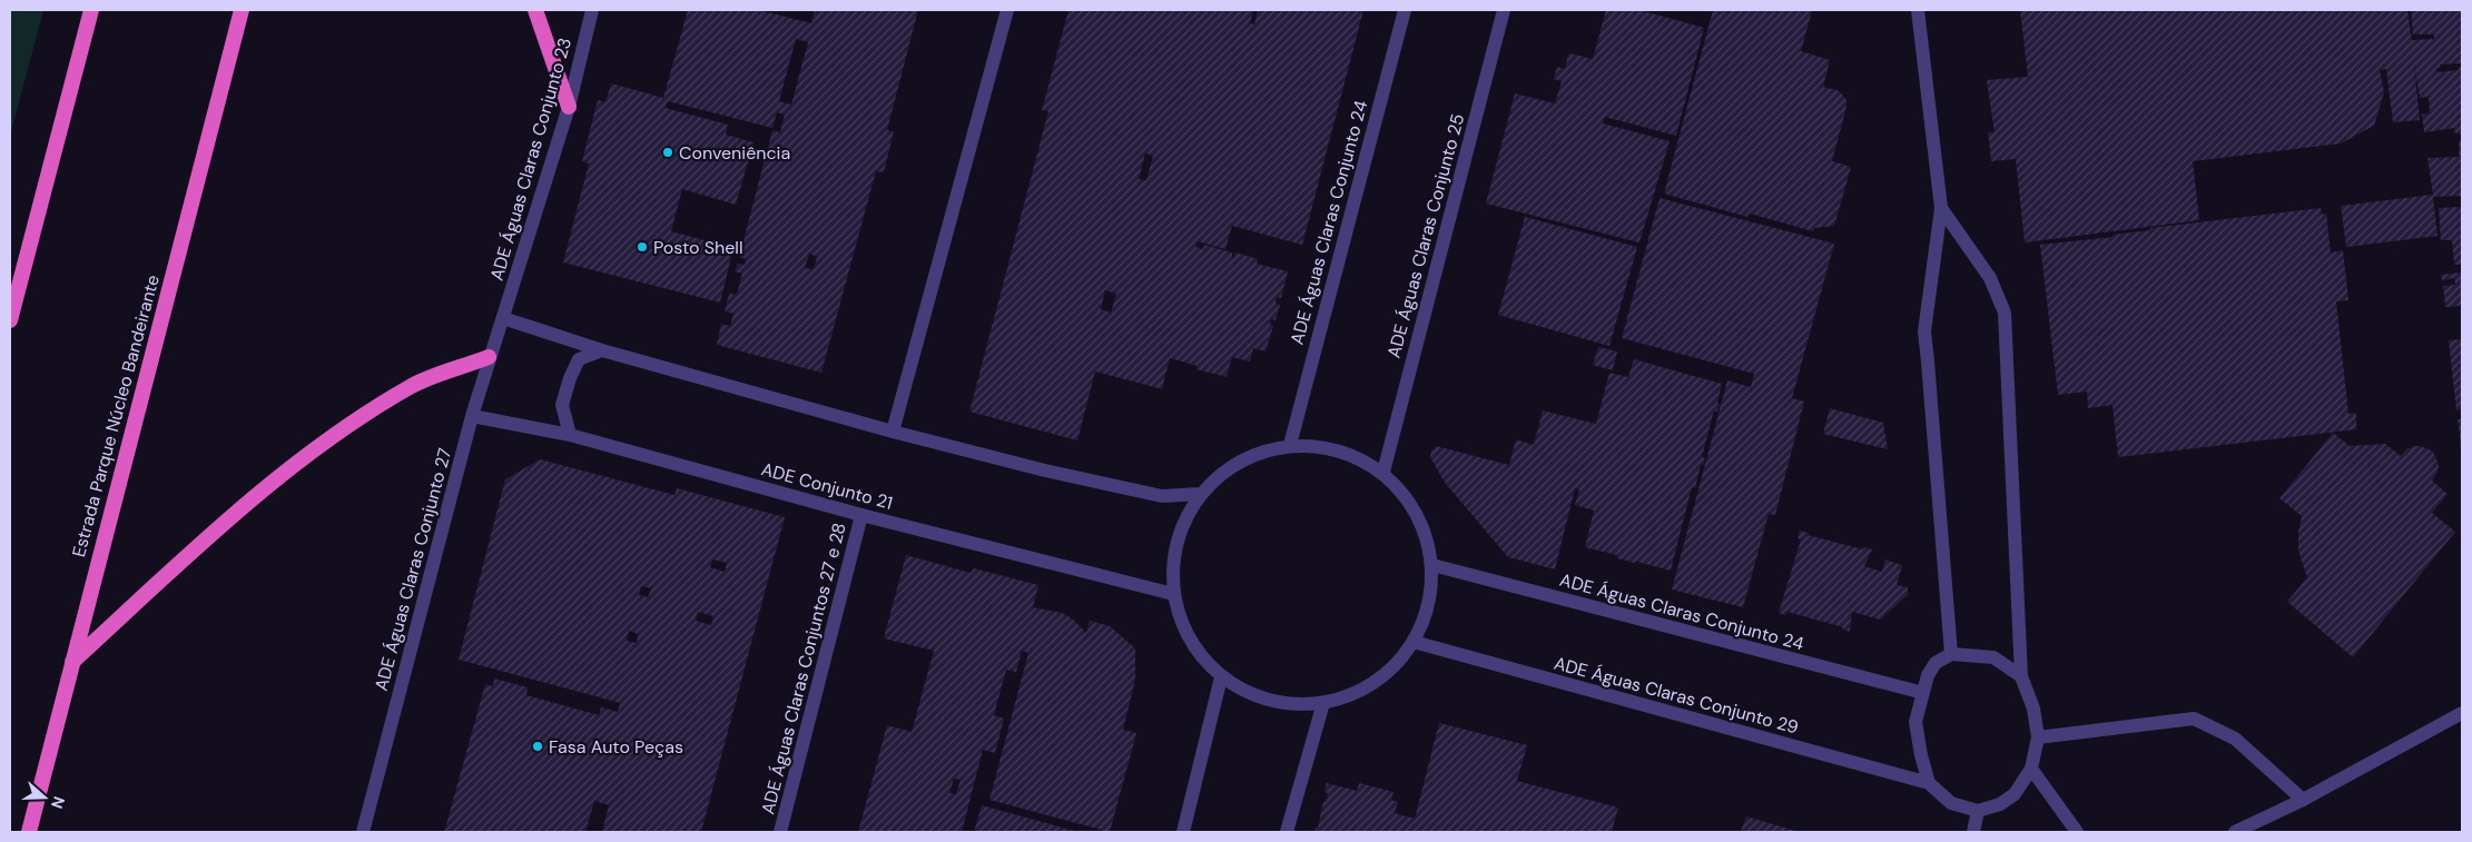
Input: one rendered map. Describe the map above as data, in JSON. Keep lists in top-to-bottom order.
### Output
{
  "streets": {
    "highway": ["Estrada Parque Núcleo Bandeirante"],
    "street": [
      "ADE Águas Claras Conjunto 23",
      "ADE Águas Claras Conjunto 24",
      "ADE Águas Claras Conjunto 25",
      "ADE Conjunto 21",
      "ADE Águas Claras Conjunto 27",
      "ADE Águas Claras Conjuntos 27 e 28",
      "ADE Águas Claras Conjunto 29"
    ]
  },
  "crossings": [
    ["ADE Águas Claras Conjunto 23", "ADE Águas Claras Conjunto 27"],
    ["ADE Águas Claras Conjunto 24", "ADE Águas Claras Conjunto 29"],
    ["ADE Conjunto 21", "ADE Águas Claras Conjunto 27"],
    ["ADE Conjunto 21", "ADE Águas Claras Conjuntos 27 e 28"]
  ],
  "places": ["Conveniência", "Posto Shell", "Fasa Auto Peças"],
  "north": "right"
}
